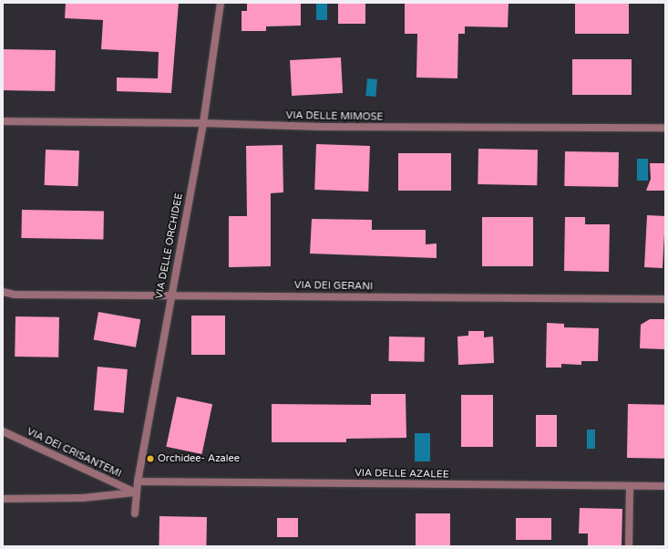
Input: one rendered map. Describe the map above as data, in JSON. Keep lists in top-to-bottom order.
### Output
{
  "streets": {
    "street": [
      "VIA DELLE MIMOSE",
      "VIA DELLE ORCHIDEE",
      "VIA DEI GERANI",
      "VIA DEI CRISANTEMI",
      "VIA DELLE AZALEE"
    ]
  },
  "crossings": [
    ["VIA DELLE MIMOSE", "VIA DELLE ORCHIDEE"],
    ["VIA DELLE ORCHIDEE", "VIA DEI GERANI"],
    ["VIA DELLE ORCHIDEE", "VIA DEI CRISANTEMI"],
    ["VIA DELLE ORCHIDEE", "VIA DELLE AZALEE"]
  ],
  "places": ["Orchidee- Azalee"]
}
